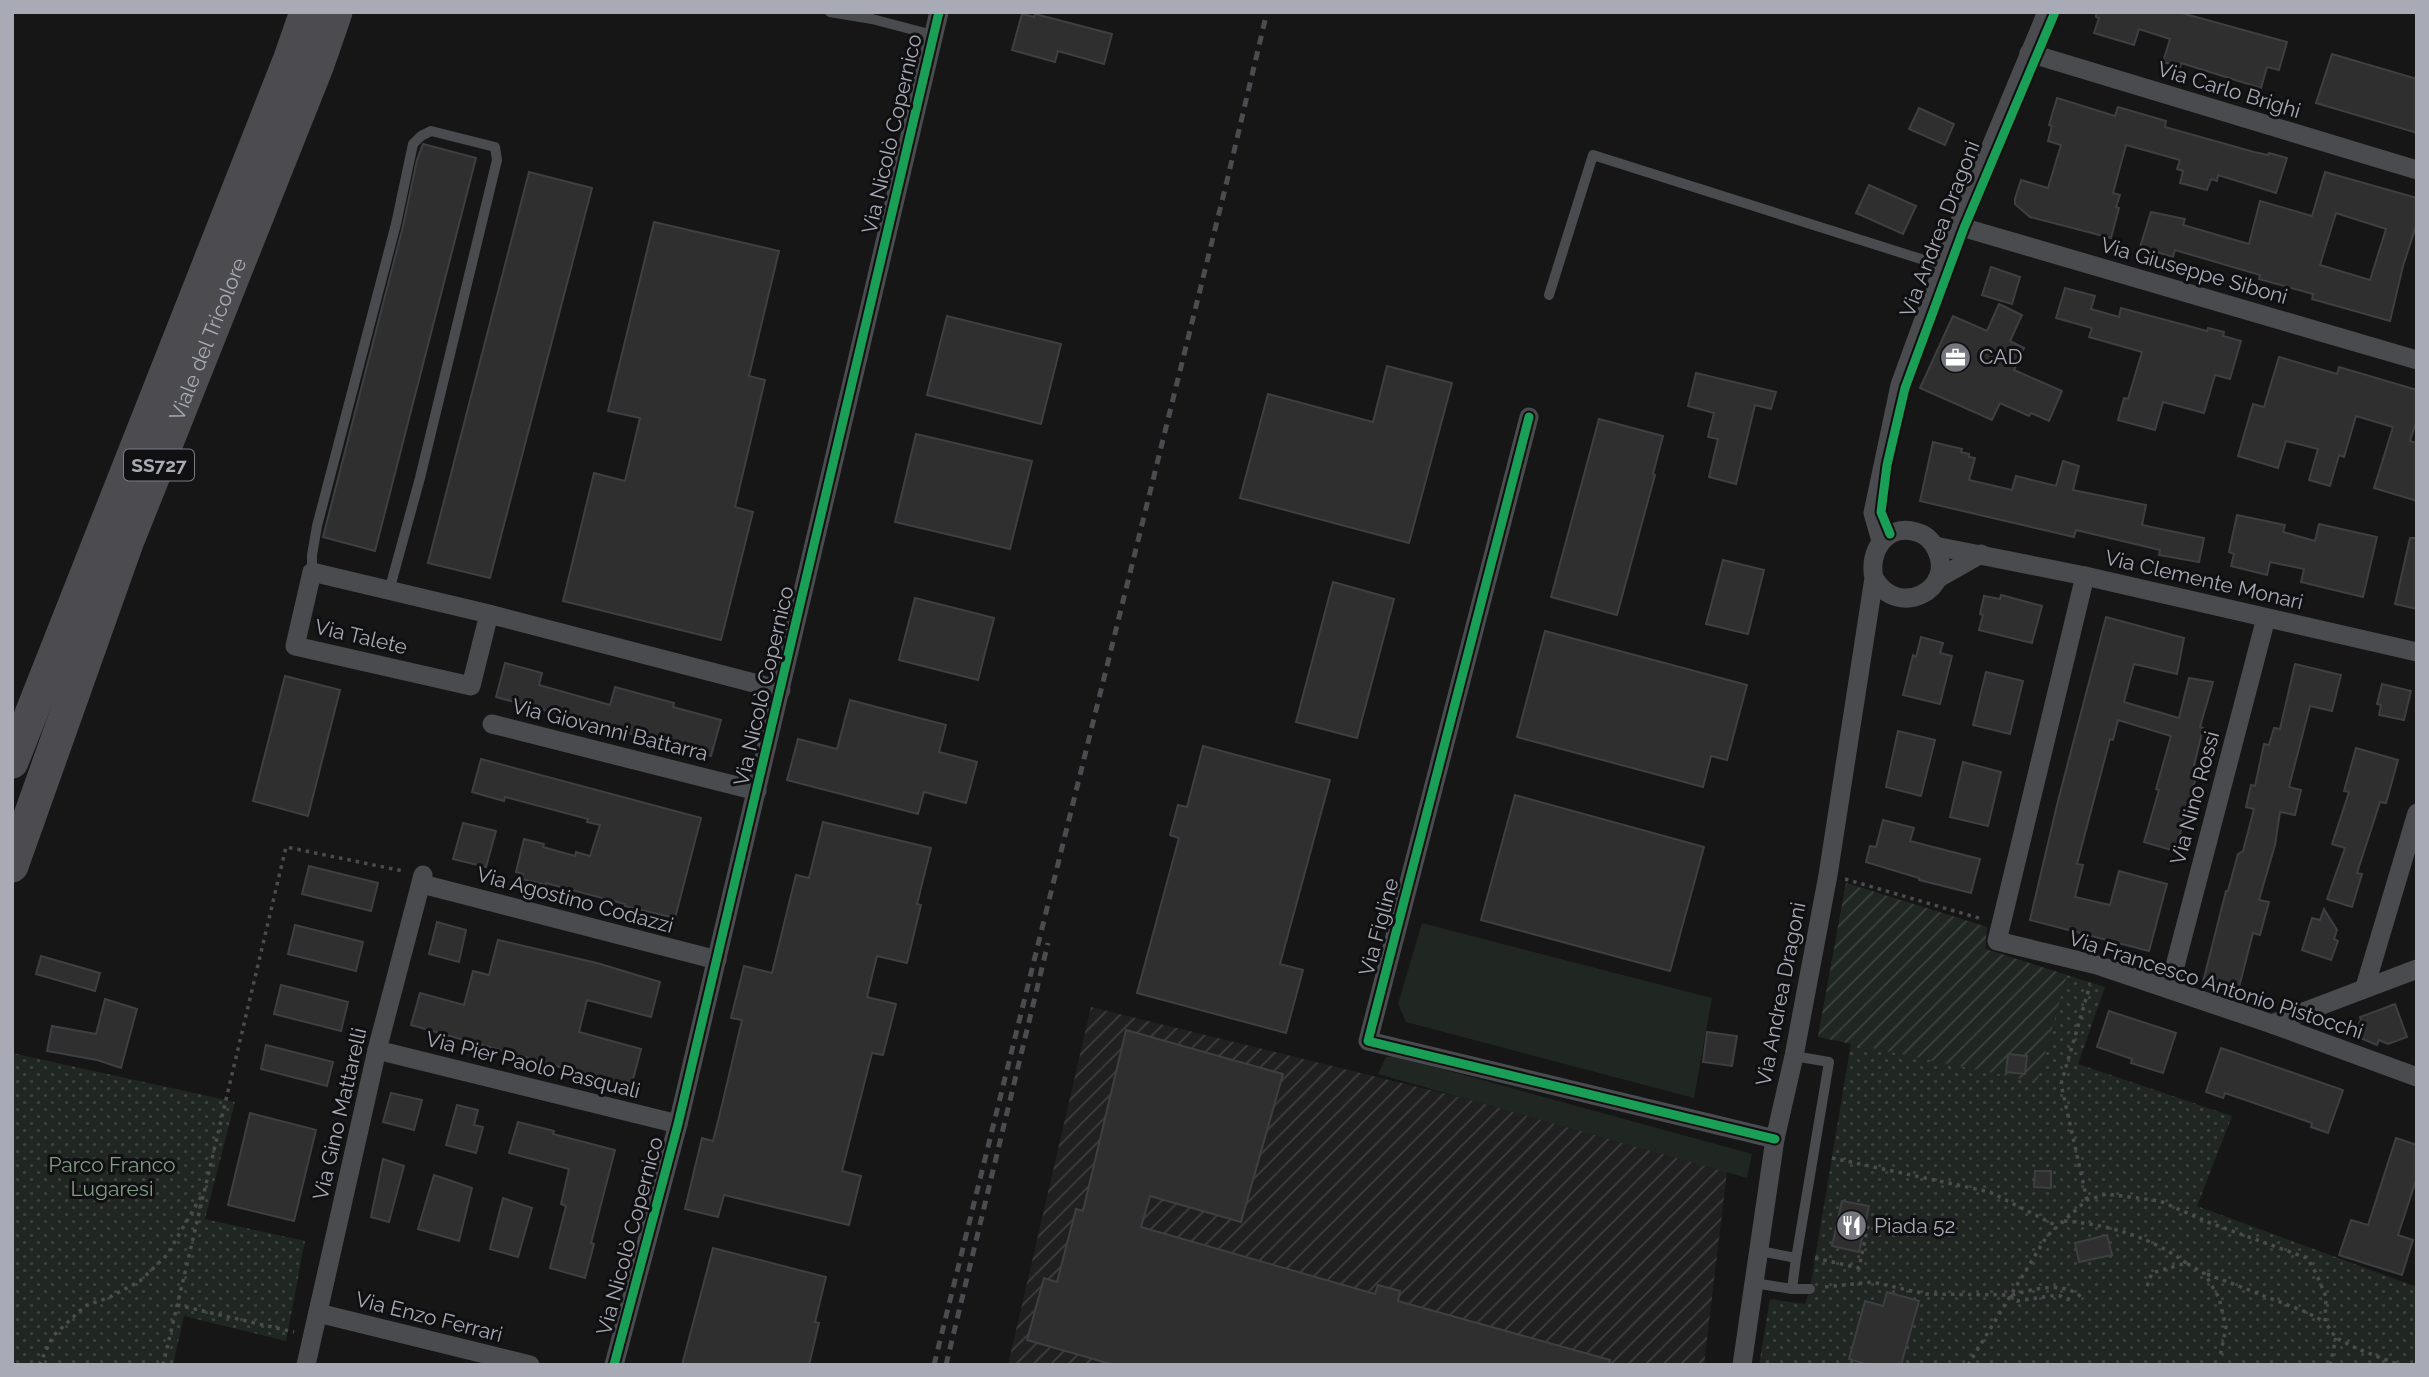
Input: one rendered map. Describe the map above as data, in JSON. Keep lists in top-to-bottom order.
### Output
{
  "streets": {
    "highway": ["Viale del Tricolore", "SS727"],
    "street": [
      "Via Carlo Brighi",
      "Via Nicolò Copernico",
      "Via Andrea Dragoni",
      "Via Giuseppe Siboni",
      "Via Clemente Monari",
      "Via Talete",
      "Via Giovanni Battarra",
      "Via Nino Rossi",
      "Via Agostino Codazzi",
      "Via Figline",
      "Via Francesco Antonio Pistocchi",
      "Via Pier Paolo Pasquali",
      "Via Gino Mattarelli",
      "Via Enzo Ferrari"
    ]
  },
  "crossings": [
    ["Via Carlo Brighi", "Via Andrea Dragoni"],
    ["Via Nicolò Copernico", "Via Giovanni Battarra"],
    ["Via Nicolò Copernico", "Via Agostino Codazzi"],
    ["Via Nicolò Copernico", "Via Pier Paolo Pasquali"],
    ["Via Andrea Dragoni", "Via Giuseppe Siboni"],
    ["Via Andrea Dragoni", "Via Clemente Monari"],
    ["Via Andrea Dragoni", "Via Figline"],
    ["Via Clemente Monari", "Via Nino Rossi"],
    ["Via Nino Rossi", "Via Francesco Antonio Pistocchi"],
    ["Via Agostino Codazzi", "Via Gino Mattarelli"],
    ["Via Pier Paolo Pasquali", "Via Gino Mattarelli"],
    ["Via Gino Mattarelli", "Via Enzo Ferrari"]
  ],
  "parks": ["Parco Franco Lugaresi"],
  "places": {
    "office": ["CAD"],
    "restaurant": ["Piada 52"]
  }
}
